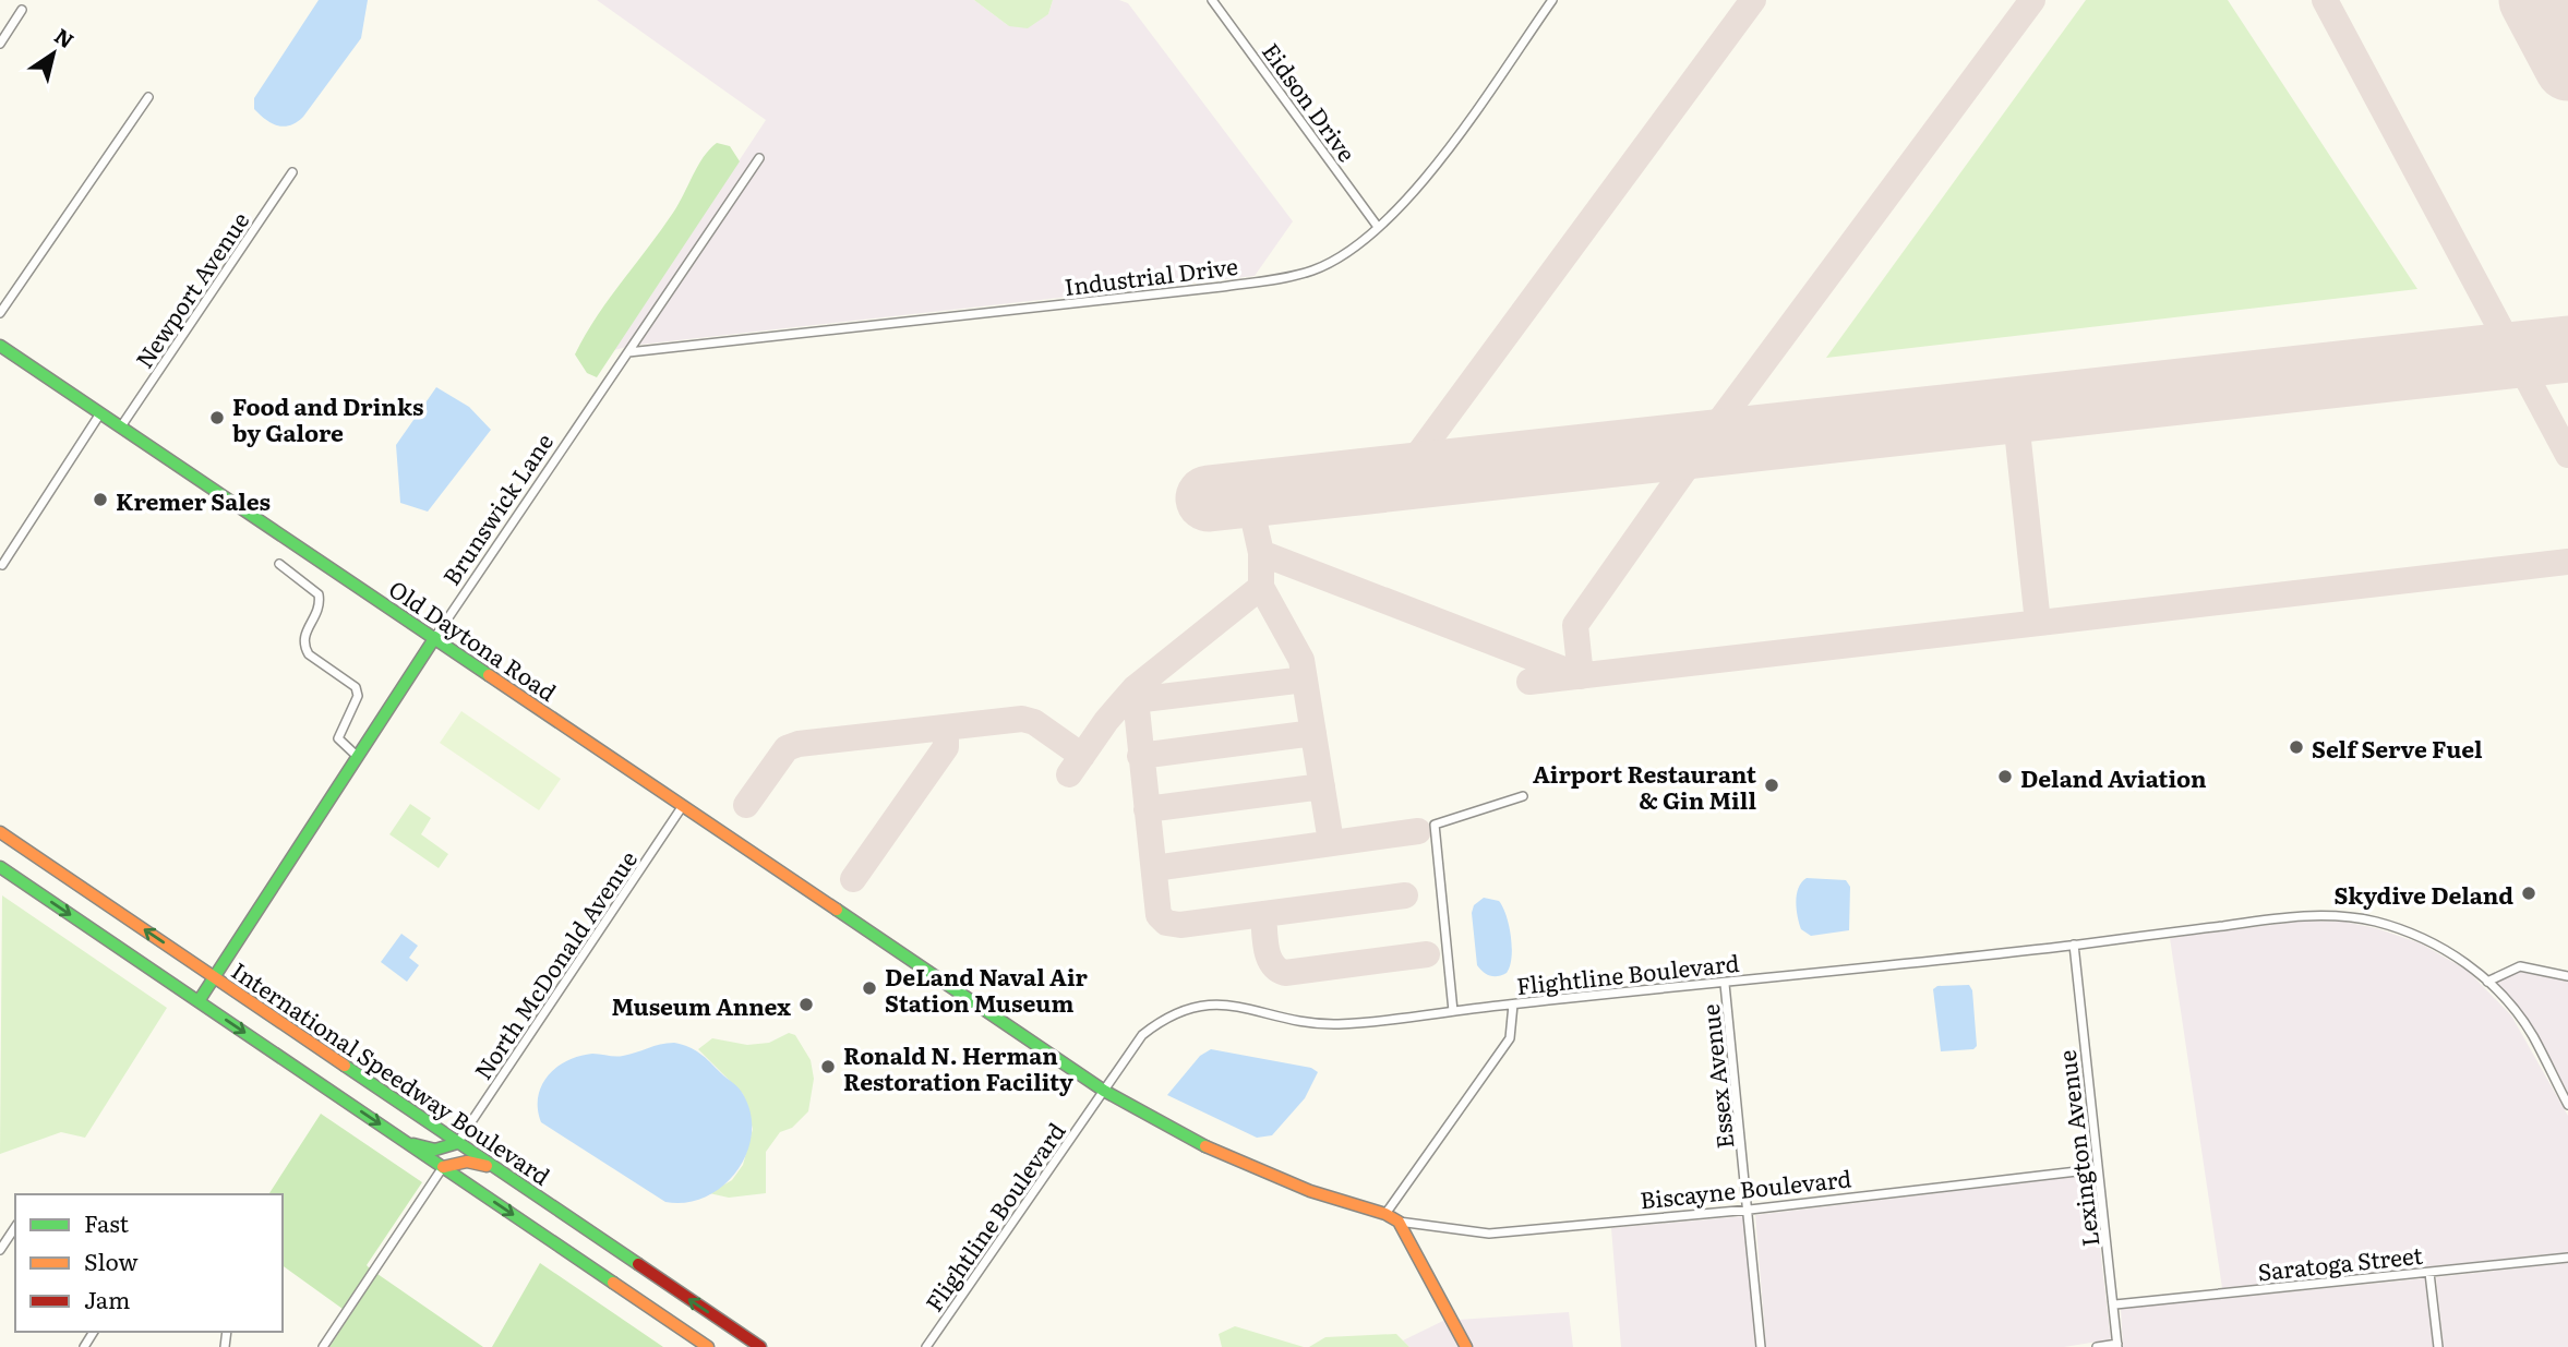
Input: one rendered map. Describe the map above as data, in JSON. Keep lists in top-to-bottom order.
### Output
{
  "streets": {
    "street": [
      "Eidson Drive",
      "Industrial Drive",
      "Newport Avenue",
      "Brunswick Lane",
      "Old Daytona Road",
      "North McDonald Avenue",
      "Flightline Boulevard",
      "International Speedway Boulevard",
      "Essex Avenue",
      "Lexington Avenue",
      "Biscayne Boulevard",
      "Saratoga Street"
    ]
  },
  "crossings": [
    ["Eidson Drive", "Industrial Drive"],
    ["Industrial Drive", "Brunswick Lane"],
    ["Newport Avenue", "Old Daytona Road"],
    ["Brunswick Lane", "Old Daytona Road"],
    ["Brunswick Lane", "International Speedway Boulevard"],
    ["Old Daytona Road", "North McDonald Avenue"],
    ["Old Daytona Road", "Flightline Boulevard"],
    ["North McDonald Avenue", "International Speedway Boulevard"],
    ["Flightline Boulevard", "Essex Avenue"],
    ["Flightline Boulevard", "Lexington Avenue"],
    ["Essex Avenue", "Biscayne Boulevard"],
    ["Lexington Avenue", "Biscayne Boulevard"],
    ["Lexington Avenue", "Saratoga Street"]
  ],
  "places": [
    "Food and Drinks by Galore",
    "Kremer Sales",
    "Self Serve Fuel",
    "Deland Aviation",
    "Airport Restaurant & Gin Mill",
    "Skydive Deland",
    "DeLand Naval Air Station Museum",
    "Museum Annex",
    "Ronald N. Herman Restoration Facility"
  ],
  "legend": ["Fast", "Slow", "Jam"],
  "north": "top right"
}
